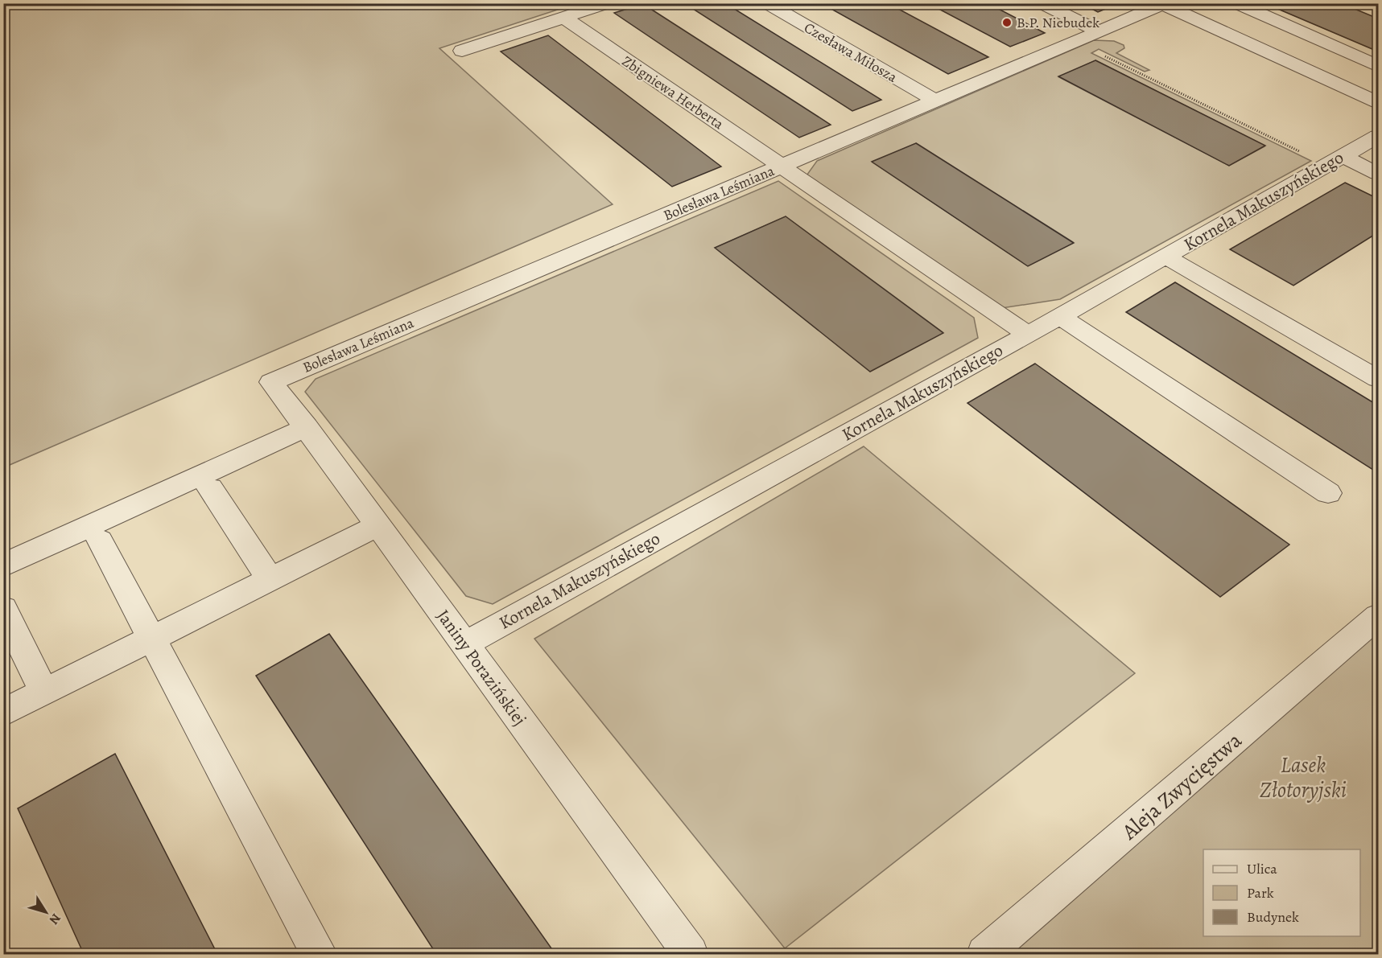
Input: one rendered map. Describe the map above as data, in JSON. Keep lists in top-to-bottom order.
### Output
{
  "streets": {
    "street": [
      "Czesława Miłosza",
      "Zbigniewa Herberta",
      "Bolesława Leśmiana",
      "Kornela Makuszyńskiego",
      "Janiny Porazińskiej",
      "Aleja Zwycięstwa"
    ]
  },
  "crossings": [
    ["Czesława Miłosza", "Bolesława Leśmiana"],
    ["Zbigniewa Herberta", "Bolesława Leśmiana"],
    ["Zbigniewa Herberta", "Kornela Makuszyńskiego"],
    ["Bolesława Leśmiana", "Janiny Porazińskiej"],
    ["Kornela Makuszyńskiego", "Janiny Porazińskiej"]
  ],
  "parks": ["Lasek Złotoryjski"],
  "places": ["B.P. Niebudek"],
  "legend": ["Ulica", "Park", "Budynek"],
  "north": "bottom right"
}
